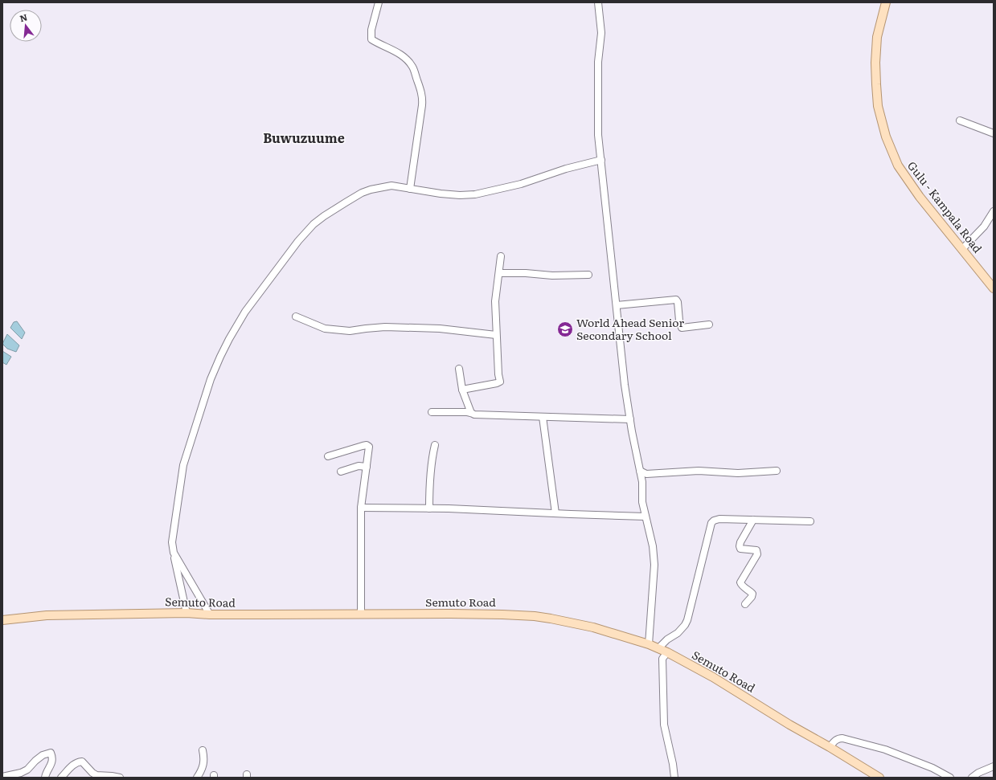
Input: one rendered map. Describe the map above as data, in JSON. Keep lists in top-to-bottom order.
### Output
{
  "streets": {
    "main road": ["Gulu - Kampala Road", "Semuto Road"]
  },
  "districts": ["Buwuzuume"],
  "places": {
    "school or university": ["World Ahead Senior Secondary School"]
  },
  "north": "top"
}
